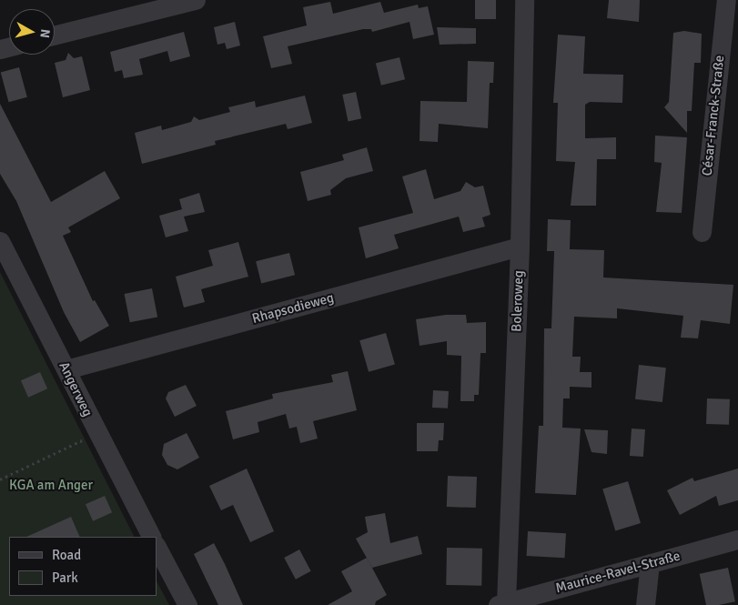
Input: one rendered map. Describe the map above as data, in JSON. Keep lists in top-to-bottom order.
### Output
{
  "streets": {
    "street": [
      "César-Franck-Straße",
      "Boleroweg",
      "Rhapsodieweg",
      "Angerweg",
      "Maurice-Ravel-Straße"
    ]
  },
  "crossings": [
    ["Boleroweg", "Rhapsodieweg"],
    ["Boleroweg", "Maurice-Ravel-Straße"],
    ["Rhapsodieweg", "Angerweg"]
  ],
  "parks": ["KGA am Anger"],
  "legend": ["Road", "Park"],
  "north": "right"
}
